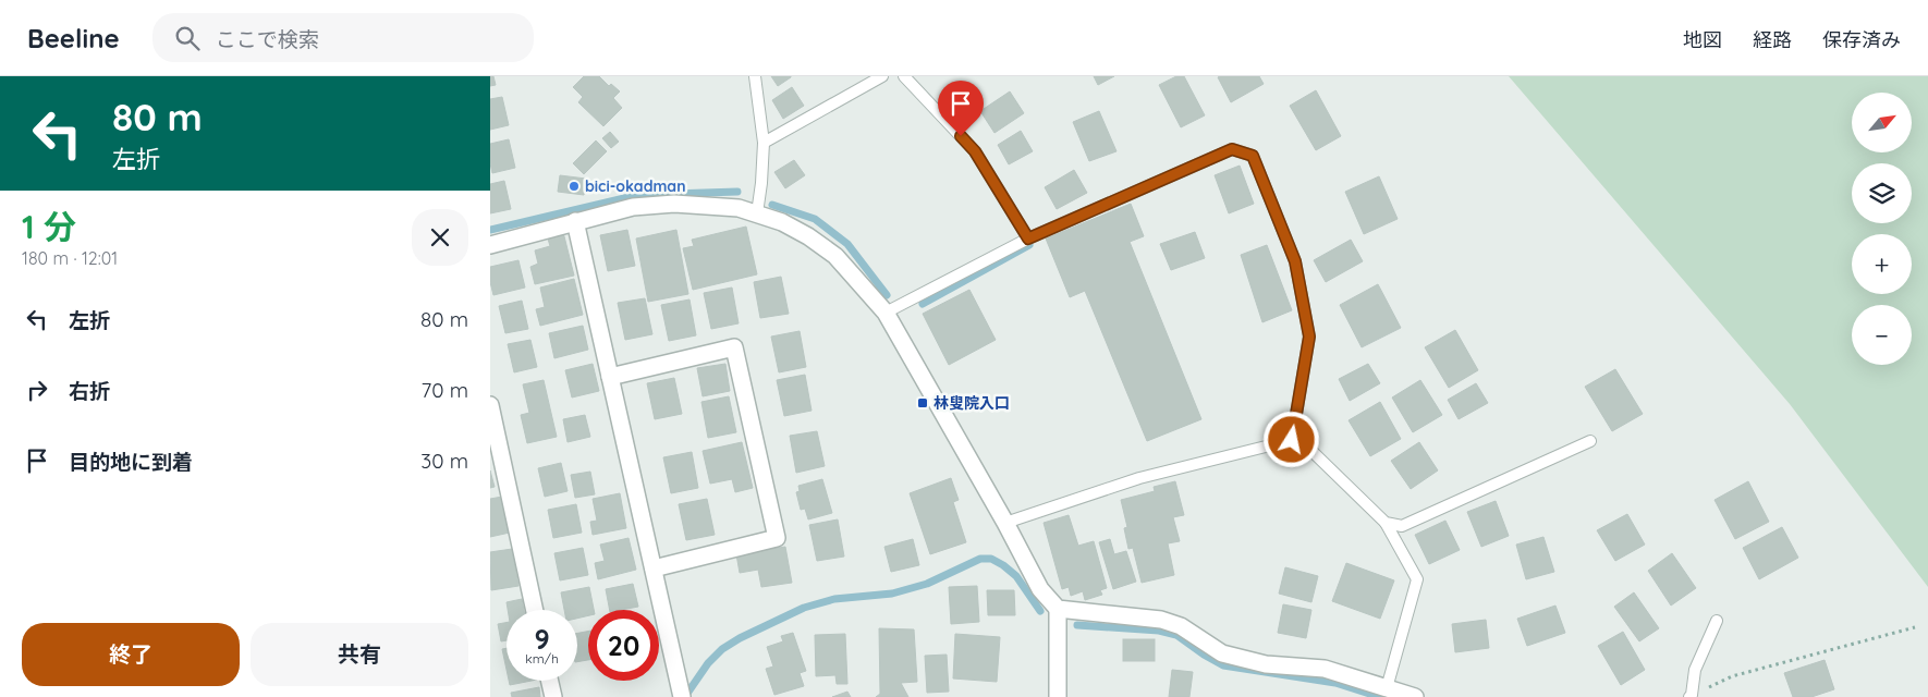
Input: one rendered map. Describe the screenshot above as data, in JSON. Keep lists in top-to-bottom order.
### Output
{
  "places": {
    "other": ["bici-okadman"],
    "transit": ["林叟院入口"]
  },
  "north": "top right",
  "page": {
    "header": "Beeline",
    "search": "ここで検索",
    "nav": ["地図", "経路", "保存済み"],
    "turn": ["80 m", "左折"],
    "map_buttons": ["+", "−"],
    "heading": ["1 分", "180 m · 12:01"],
    "list": [
      {
        "name": "左折",
        "value": "80 m"
      },
      {
        "name": "右折",
        "value": "70 m"
      },
      {
        "name": "目的地に到着",
        "value": "30 m"
      }
    ],
    "speed": "9 km/h",
    "limit": "20",
    "buttons": ["終了", "共有"]
  }
}
